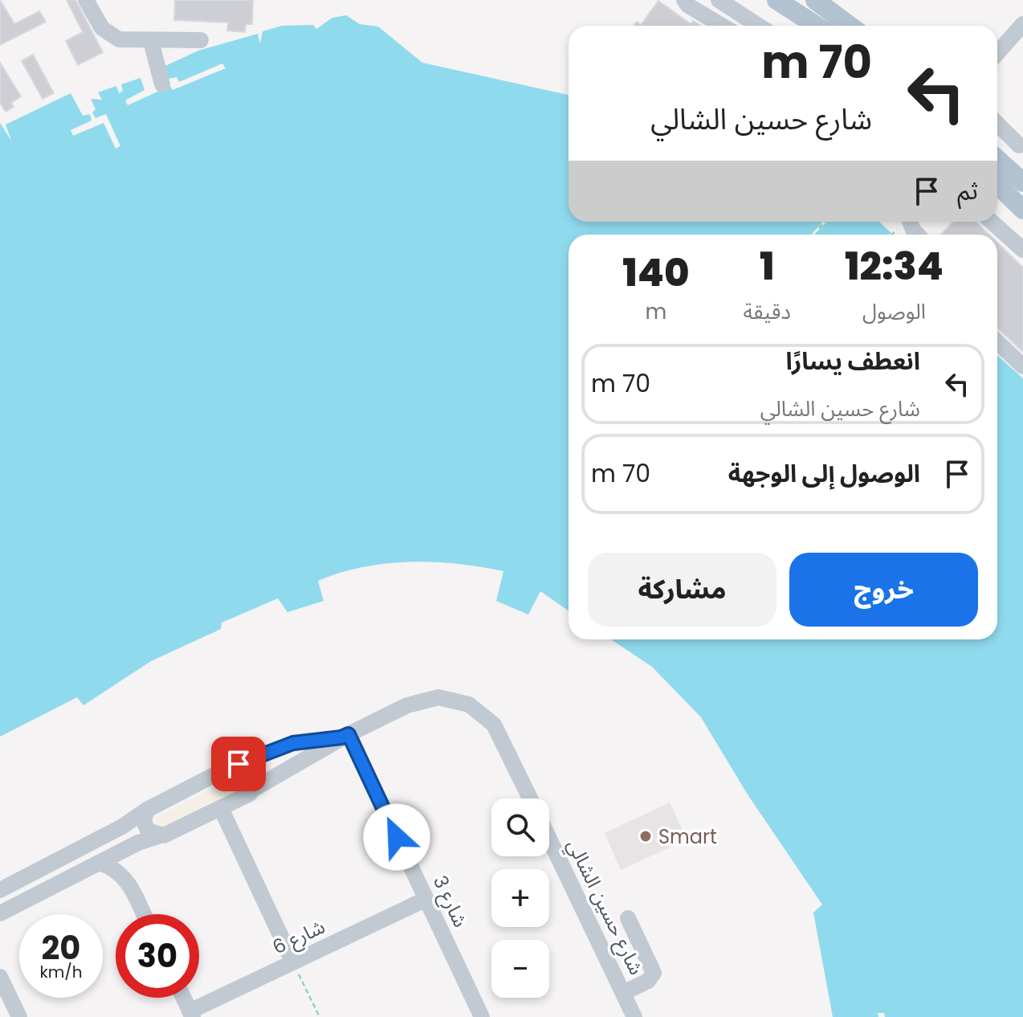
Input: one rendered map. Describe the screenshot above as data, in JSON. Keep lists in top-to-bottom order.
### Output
{
  "streets": {
    "street": ["شارع 3", "شارع حسين الشالي", "شارع 6"]
  },
  "crossings": [
    ["شارع 3", "شارع 6"]
  ],
  "places": ["Smart"],
  "page": {
    "turn": ["70 m", "شارع حسين الشالي"],
    "then": "ثم",
    "eta": [
      "12:34",
      "الوصول",
      "1",
      "دقيقة",
      "140",
      "m"
    ],
    "list": [
      {
        "name": "انعطف يسارًا",
        "note": "شارع حسين الشالي",
        "value": "70 m"
      },
      {
        "name": "الوصول إلى الوجهة",
        "value": "70 m"
      }
    ],
    "buttons": ["خروج", "مشاركة"],
    "map_buttons": ["+", "−"],
    "speed": "20 km/h",
    "limit": "30"
  }
}
